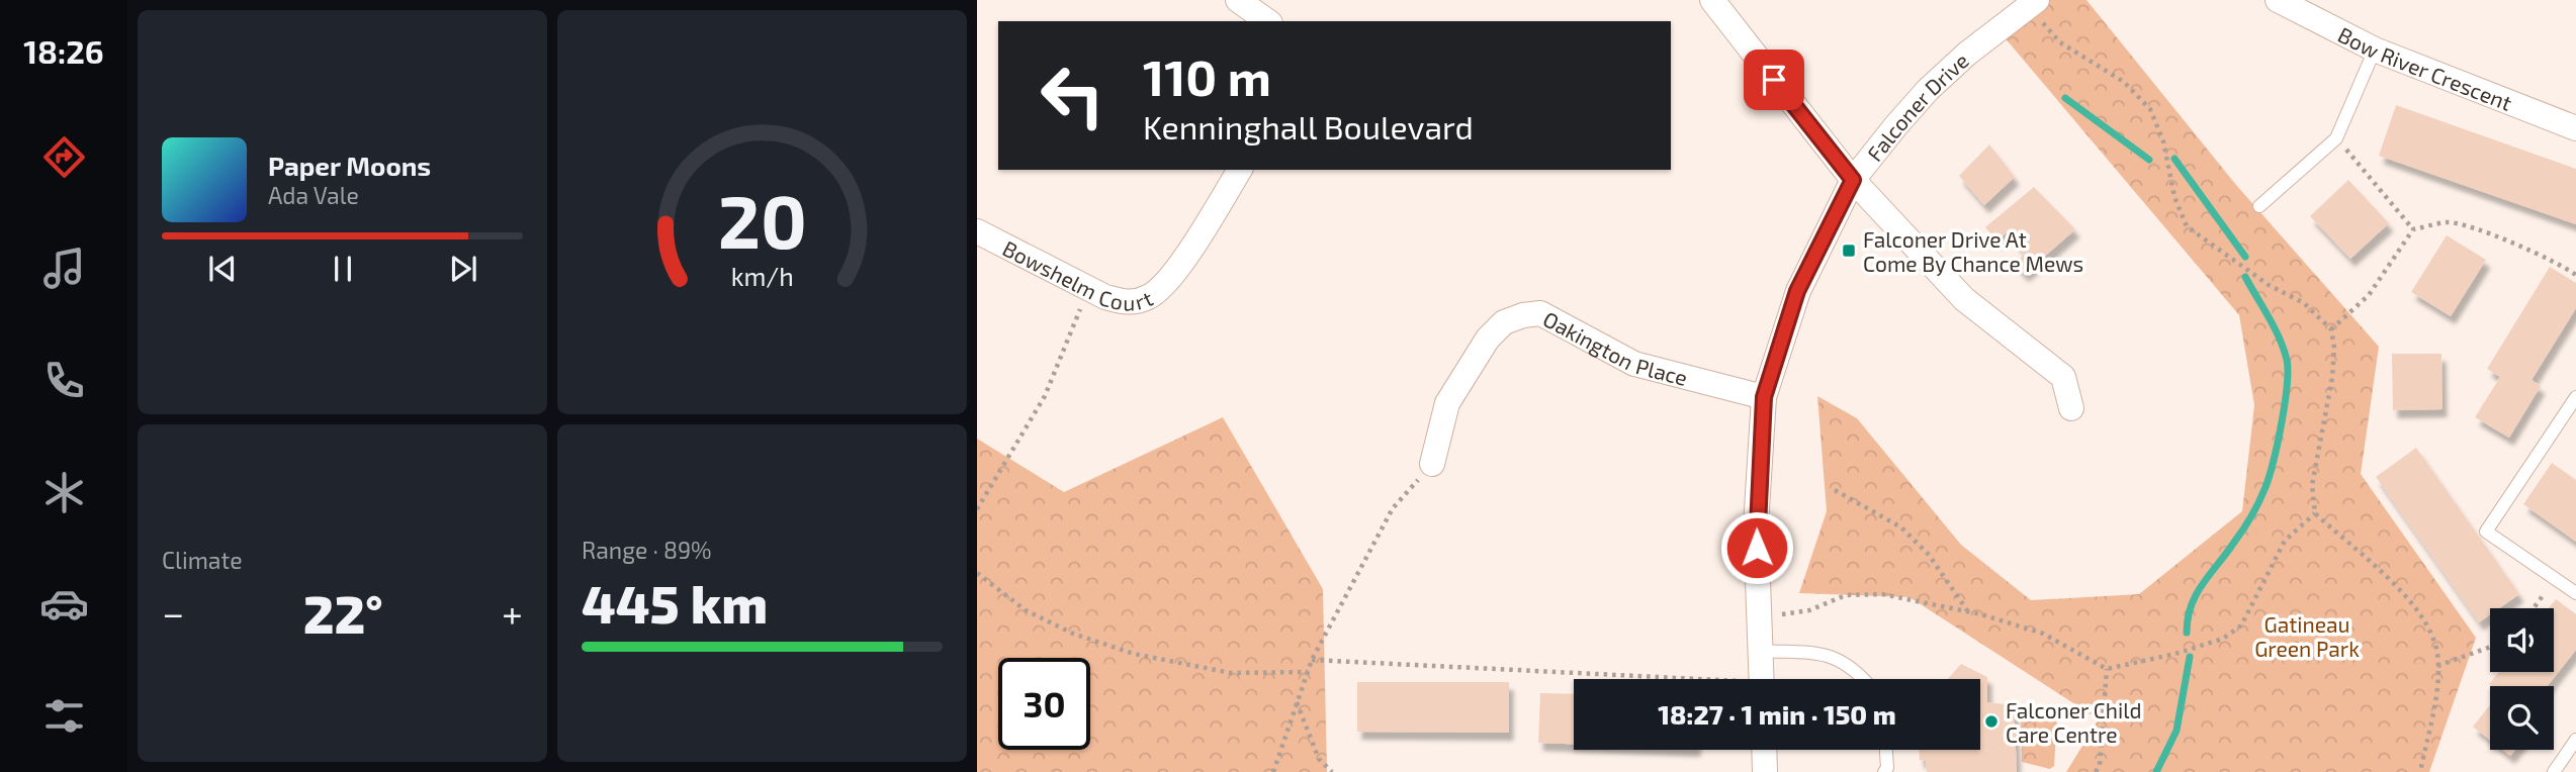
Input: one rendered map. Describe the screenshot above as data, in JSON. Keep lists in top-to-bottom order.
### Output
{
  "streets": {
    "street": [
      "Bow River Crescent",
      "Falconer Drive",
      "Bowshelm Court",
      "Oakington Place"
    ]
  },
  "crossings": [
    ["Falconer Drive", "Oakington Place"]
  ],
  "parks": ["Gatineau Green Park"],
  "places": {
    "transit": ["Falconer Drive At Come By Chance Mews"],
    "other": ["Falconer Child Care Centre"]
  },
  "page": {
    "tabs": "18:26",
    "turn": ["110 m", "Kenninghall Boulevard"],
    "song": ["Paper Moons", "Ada Vale"],
    "tile": [
      "Climate",
      ["Range · 89%", "445 km"]
    ],
    "heat": ["−", "22°", "+"],
    "limit": "30",
    "trip": "18:27 · 1 min · 150 m",
    "gauge": ["20", "km/h"]
  }
}
